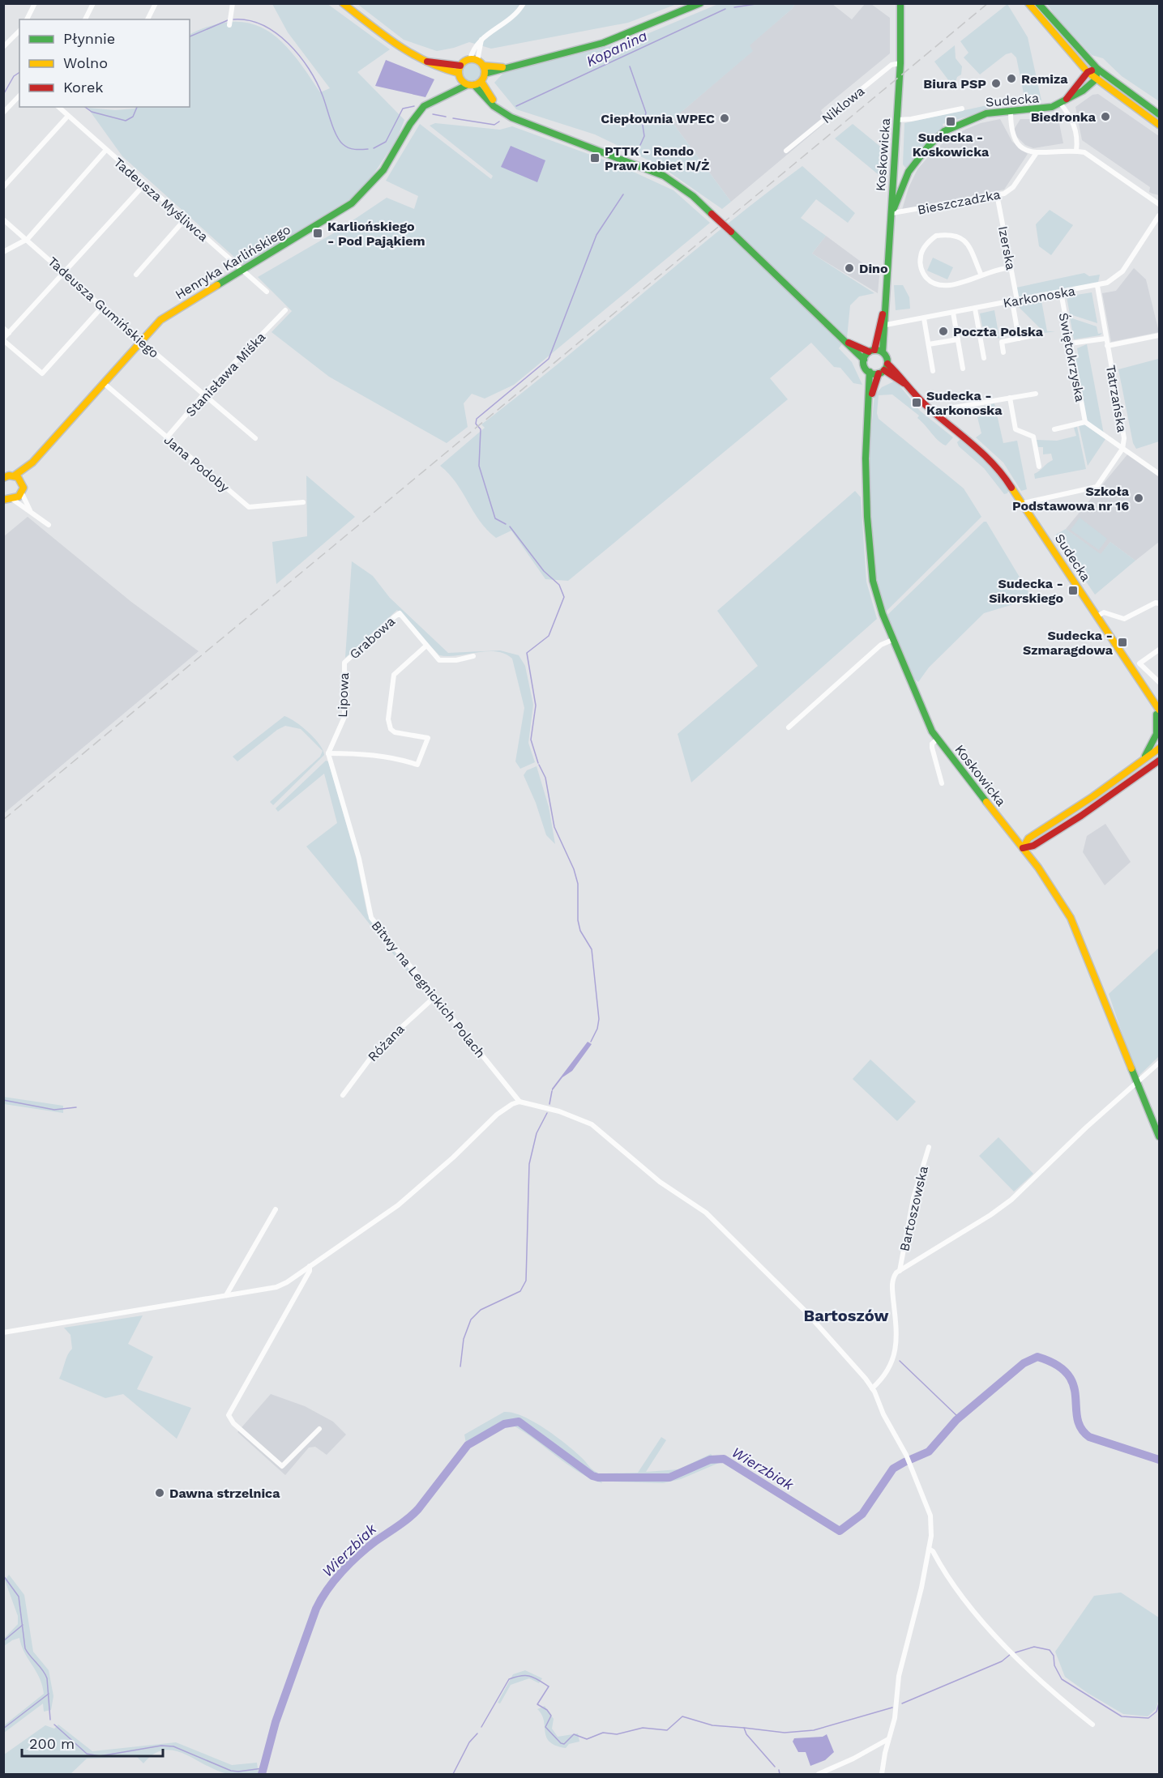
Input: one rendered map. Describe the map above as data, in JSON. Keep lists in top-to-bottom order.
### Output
{
  "streets": {
    "street": [
      "Sudecka",
      "Niklowa",
      "Koskowicka",
      "Tadeusza Myśliwca",
      "Bieszczadzka",
      "Izerska",
      "Henryka Karlińskiego",
      "Karkonoska",
      "Tadeusza Gumińskiego",
      "Świętokrzyska",
      "Stanisława Miśka",
      "Tatrzańska",
      "Jana Podoby",
      "Grabowa",
      "Lipowa",
      "Bitwy na Legnickich Polach",
      "Różana",
      "Bartoszowska"
    ]
  },
  "crossings": [
    ["Sudecka", "Koskowicka"],
    ["Sudecka", "Bieszczadzka"],
    ["Sudecka", "Tatrzańska"],
    ["Niklowa", "Koskowicka"],
    ["Koskowicka", "Bieszczadzka"],
    ["Koskowicka", "Karkonoska"],
    ["Tadeusza Myśliwca", "Henryka Karlińskiego"],
    ["Bieszczadzka", "Izerska"],
    ["Izerska", "Karkonoska"],
    ["Henryka Karlińskiego", "Tadeusza Gumińskiego"],
    ["Henryka Karlińskiego", "Jana Podoby"],
    ["Karkonoska", "Świętokrzyska"],
    ["Karkonoska", "Tatrzańska"],
    ["Tadeusza Gumińskiego", "Stanisława Miśka"],
    ["Stanisława Miśka", "Jana Podoby"],
    ["Grabowa", "Lipowa"],
    ["Lipowa", "Bitwy na Legnickich Polach"],
    ["Bitwy na Legnickich Polach", "Różana"]
  ],
  "districts": ["Bartoszów"],
  "water": ["Kopanina", "Wierzbiak"],
  "places": {
    "other": [
      "Remiza",
      "Biura PSP",
      "Biedronka",
      "Ciepłownia WPEC",
      "Dino",
      "Poczta Polska",
      "Szkoła Podstawowa nr 16",
      "Dawna strzelnica"
    ],
    "transit": [
      "Sudecka - Koskowicka",
      "PTTK - Rondo Praw Kobiet N/Ż",
      "Karliońskiego - Pod Pająkiem",
      "Sudecka - Karkonoska",
      "Sudecka - Sikorskiego",
      "Sudecka - Szmaragdowa"
    ]
  },
  "legend": ["Płynnie", "Wolno", "Korek"],
  "scale_bar": "200 m"
}
